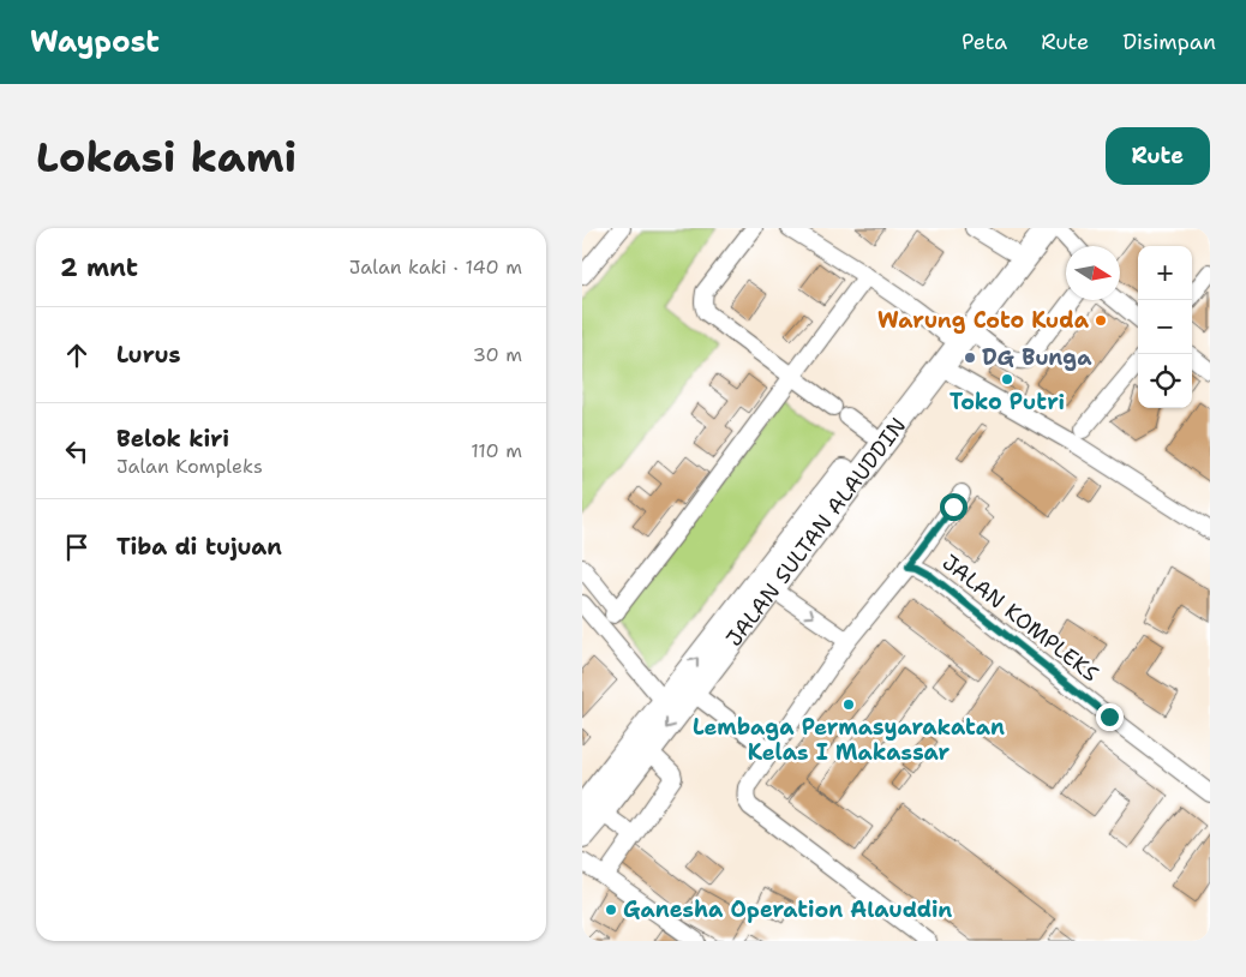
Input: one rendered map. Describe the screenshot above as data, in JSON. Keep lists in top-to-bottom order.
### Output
{
  "streets": {
    "highway": ["JALAN SULTAN ALAUDDIN"],
    "street": ["JALAN KOMPLEKS"]
  },
  "places": [
    "Warung Coto Kuda",
    "DG Bunga",
    "Toko Putri",
    "Lembaga Permasyarakatan Kelas I Makassar",
    "Ganesha Operation Alauddin"
  ],
  "north": "right",
  "page": {
    "header": "Waypost",
    "nav": ["Peta", "Rute", "Disimpan"],
    "buttons": "Rute",
    "title": "Lokasi kami",
    "heading": ["2 mnt", "Jalan kaki · 140 m"],
    "map_buttons": ["+", "−"],
    "list": [
      ["Lurus", "30 m"],
      ["Belok kiri", "Jalan Kompleks", "110 m"],
      "Tiba di tujuan"
    ]
  }
}
